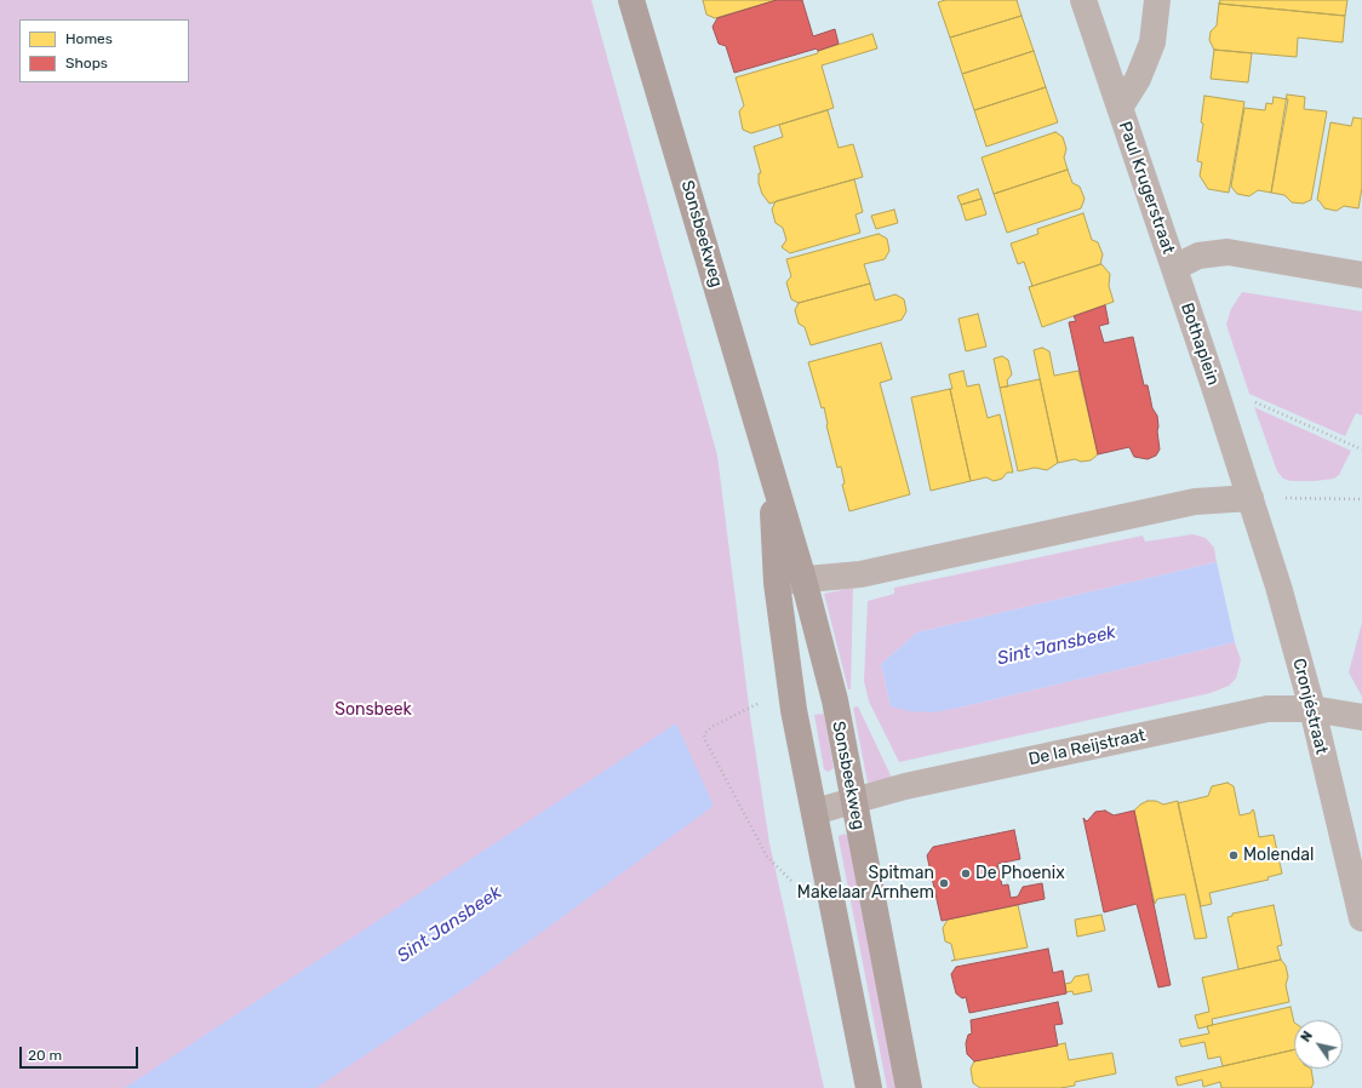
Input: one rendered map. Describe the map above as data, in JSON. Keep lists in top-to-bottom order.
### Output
{
  "streets": {
    "main road": ["Sonsbeekweg"],
    "street": [
      "Paul Krugerstraat",
      "Bothaplein",
      "Cronjéstraat",
      "De la Reijstraat"
    ]
  },
  "crossings": [
    ["Paul Krugerstraat", "Bothaplein"],
    ["Sonsbeekweg", "De la Reijstraat"],
    ["Bothaplein", "Cronjéstraat"],
    ["Cronjéstraat", "De la Reijstraat"]
  ],
  "water": ["Sint Jansbeek"],
  "parks": ["Sonsbeek"],
  "places": ["Molendal", "De Phoenix", "Spitman Makelaar Arnhem"],
  "legend": ["Homes", "Shops"],
  "scale_bar": "20 m",
  "north": "top left"
}
